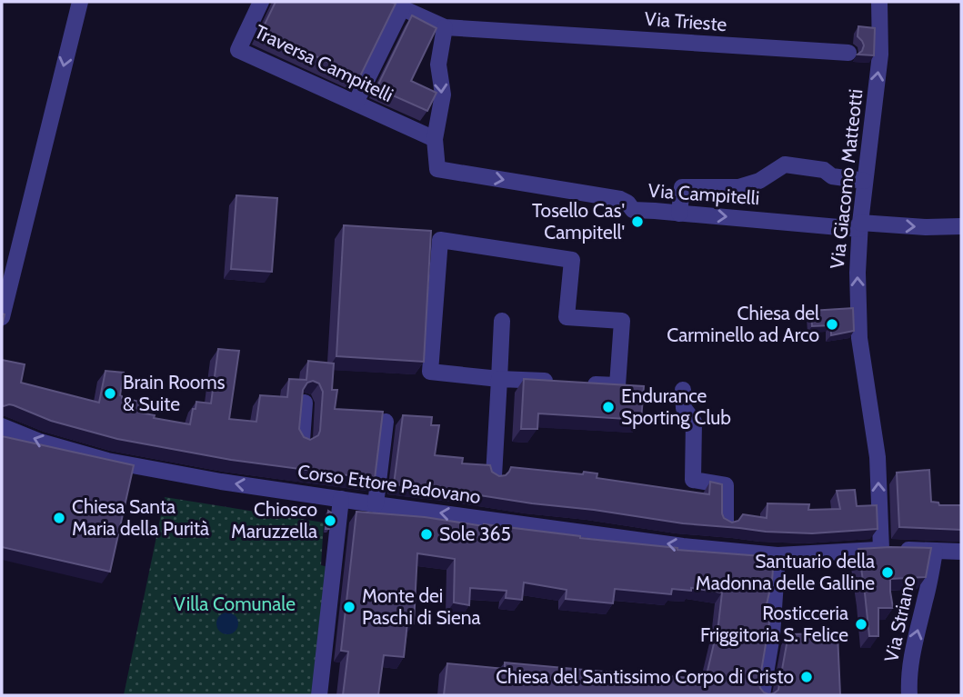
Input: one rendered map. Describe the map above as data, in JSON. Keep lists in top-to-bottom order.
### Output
{
  "streets": {
    "street": [
      "Via Trieste",
      "Traversa Campitelli",
      "Via Giacomo Matteotti",
      "Via Campitelli",
      "Corso Ettore Padovano",
      "Via Striano"
    ]
  },
  "crossings": [
    ["Traversa Campitelli", "Via Campitelli"],
    ["Via Giacomo Matteotti", "Via Campitelli"],
    ["Via Giacomo Matteotti", "Corso Ettore Padovano"],
    ["Corso Ettore Padovano", "Via Striano"]
  ],
  "one_way": ["Via Giacomo Matteotti", "Via Campitelli", "Corso Ettore Padovano"],
  "parks": ["Villa Comunale"],
  "places": [
    "Tosello Cas' Campitell'",
    "Chiesa del Carminello ad Arco",
    "Brain Rooms & Suite",
    "Endurance Sporting Club",
    "Chiesa Santa Maria della Purità",
    "Chiosco Maruzzella",
    "Sole 365",
    "Santuario della Madonna delle Galline",
    "Monte dei Paschi di Siena",
    "Rosticceria Friggitoria S. Felice",
    "Chiesa del Santissimo Corpo di Cristo"
  ]
}
